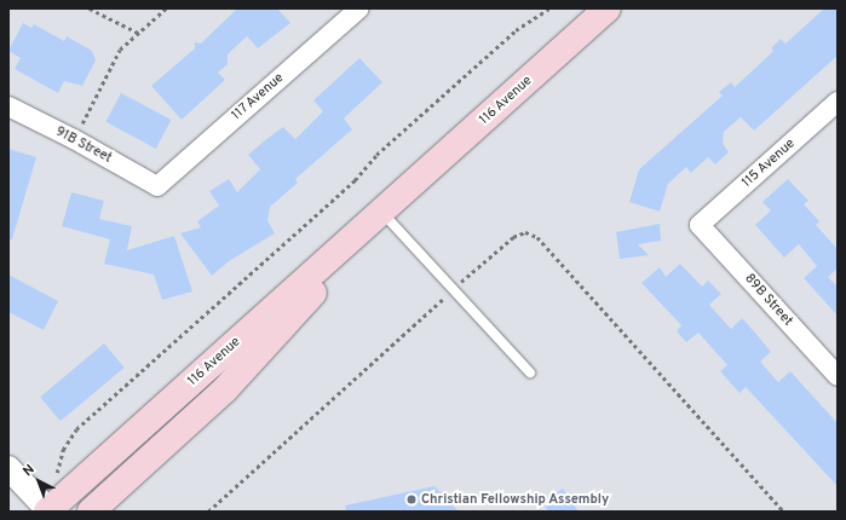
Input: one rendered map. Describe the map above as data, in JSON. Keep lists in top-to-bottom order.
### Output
{
  "streets": {
    "main road": ["116 Avenue"],
    "street": [
      "117 Avenue",
      "91B Street",
      "115 Avenue",
      "89B Street"
    ]
  },
  "crossings": [
    ["117 Avenue", "91B Street"],
    ["115 Avenue", "89B Street"]
  ],
  "places": ["Christian Fellowship Assembly"],
  "north": "top left"
}
